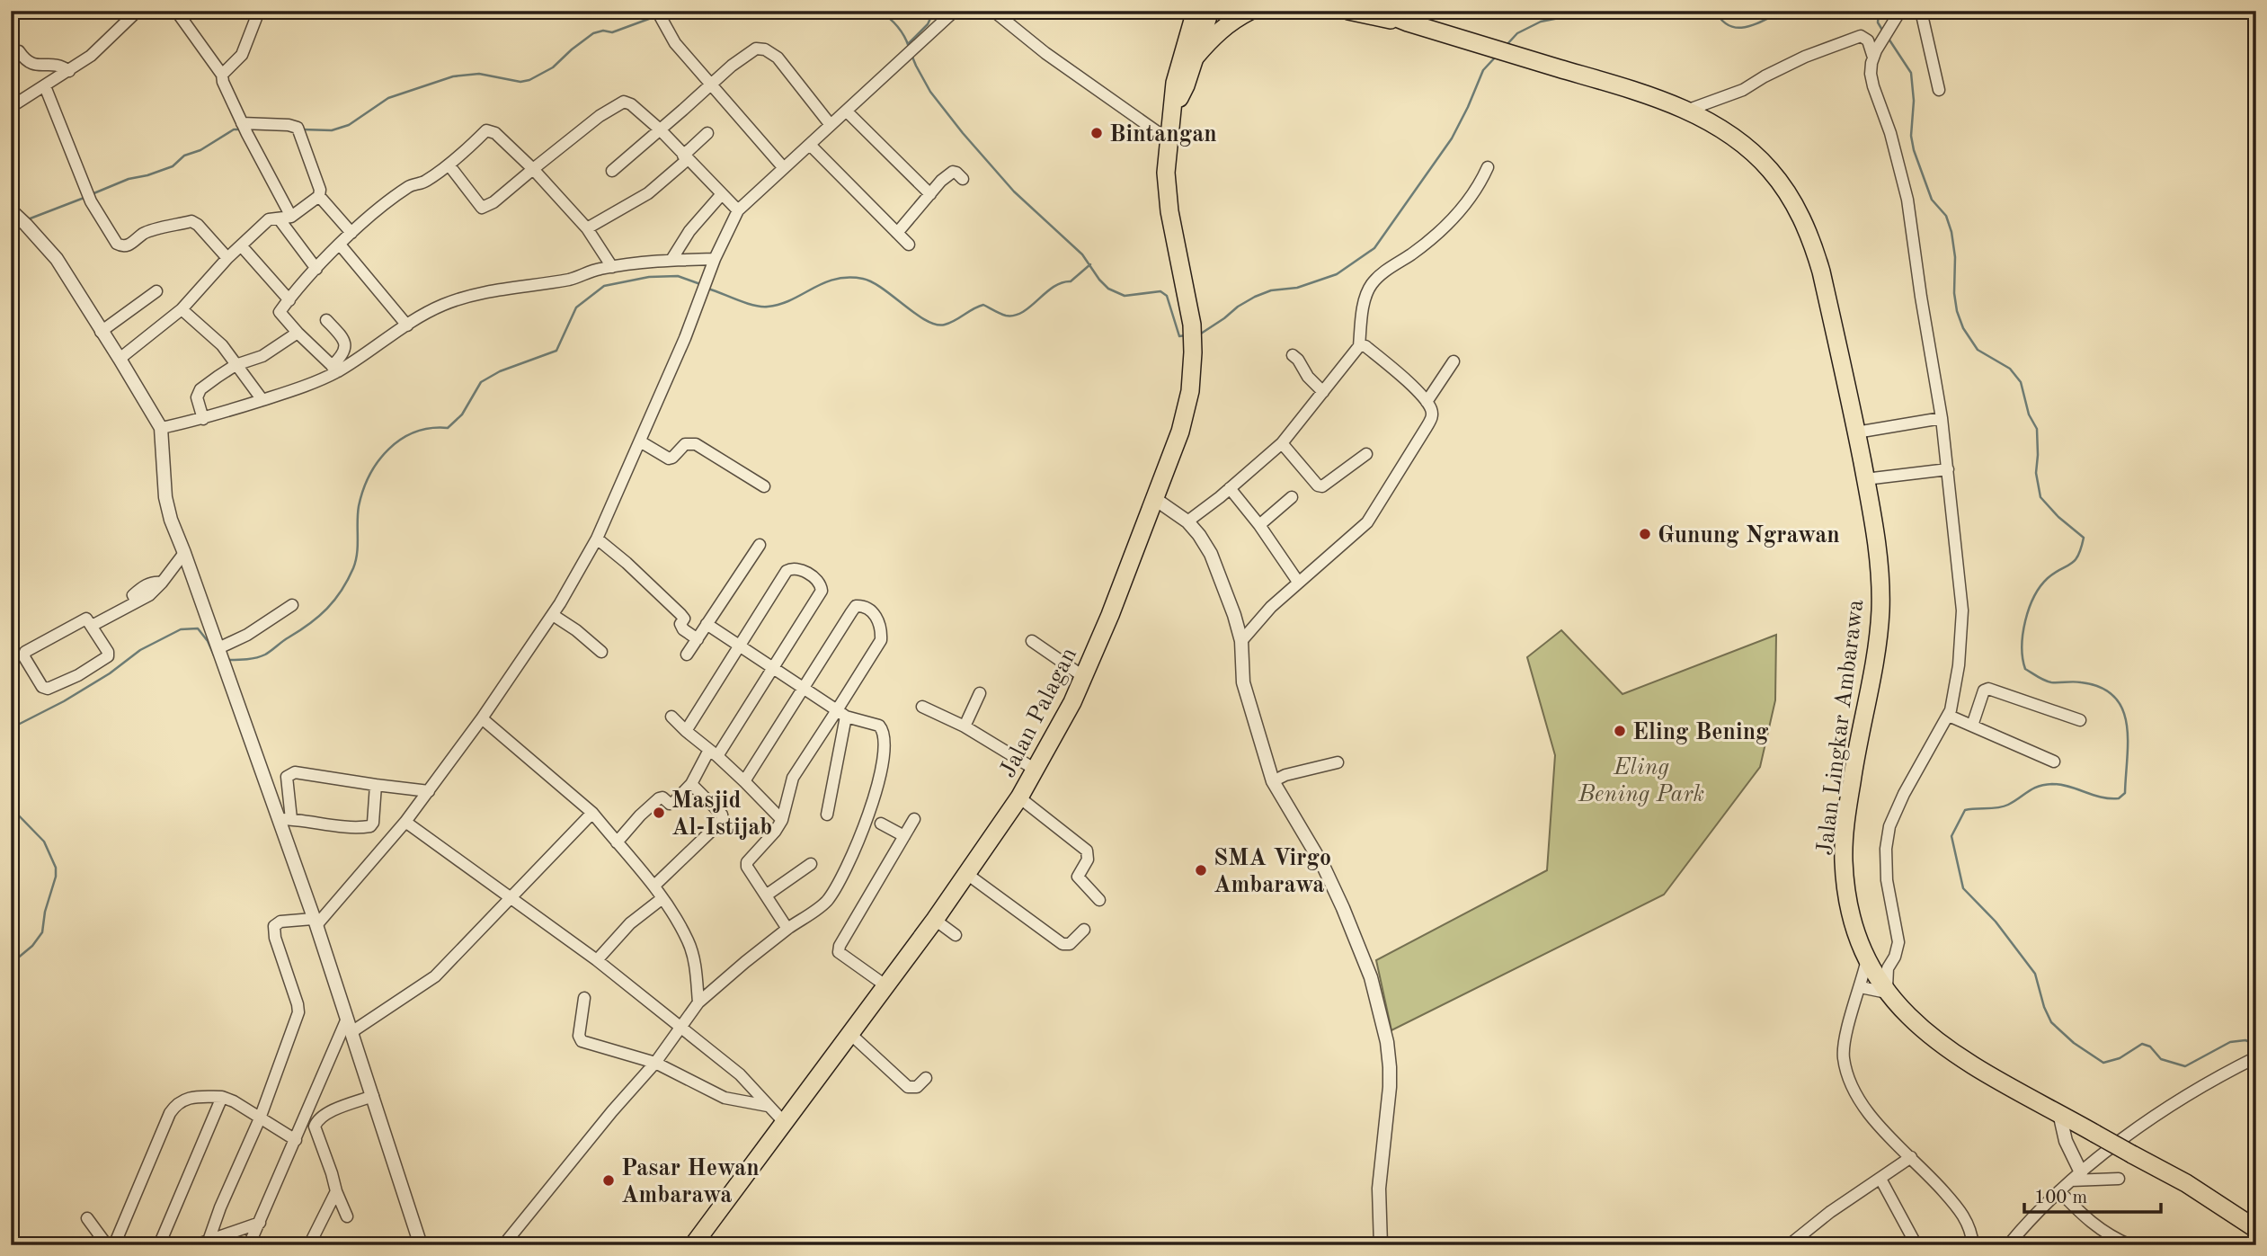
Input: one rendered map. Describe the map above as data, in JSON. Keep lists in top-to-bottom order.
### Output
{
  "streets": {
    "main road": ["Jalan Palagan", "Jalan Lingkar Ambarawa"]
  },
  "parks": ["Eling Bening Park"],
  "places": [
    "Bintangan",
    "Gunung Ngrawan",
    "Eling Bening",
    "Masjid Al-Istijab",
    "SMA Virgo Ambarawa",
    "Pasar Hewan Ambarawa"
  ],
  "scale_bar": "100 m"
}
